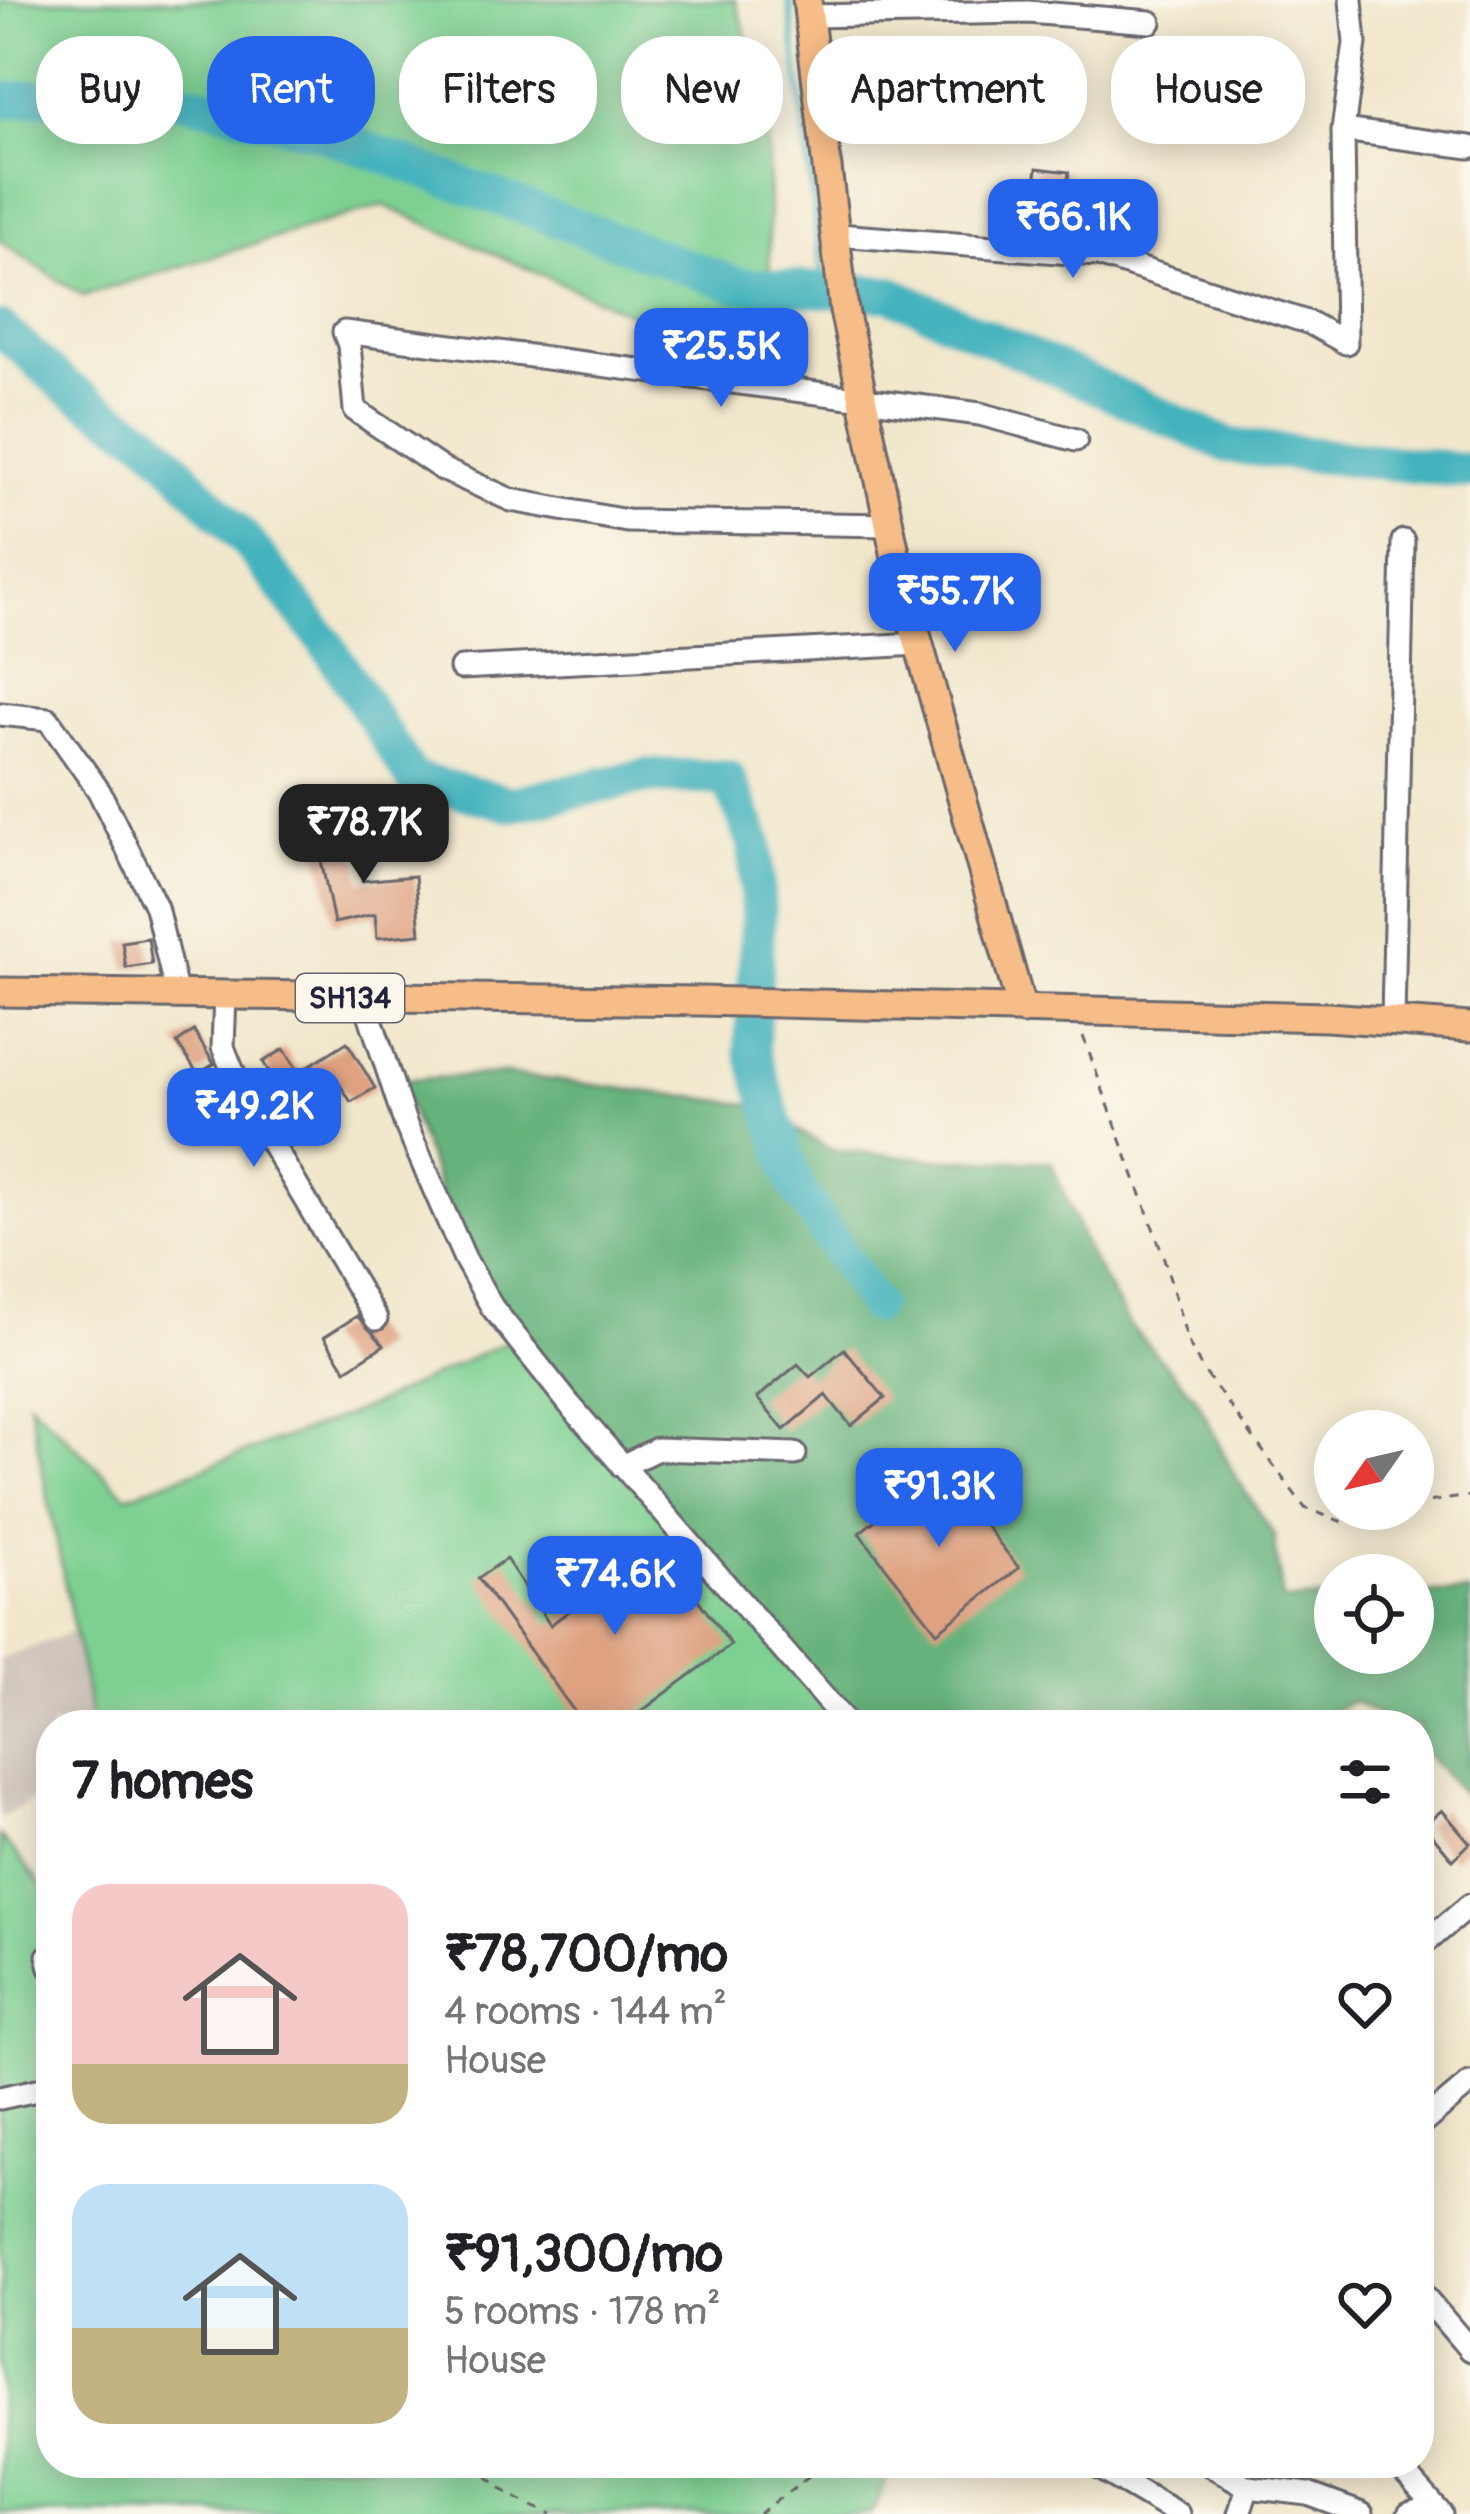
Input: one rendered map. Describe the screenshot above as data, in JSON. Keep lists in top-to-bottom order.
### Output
{
  "streets": {
    "main road": ["SH134"]
  },
  "north": "bottom left",
  "page": {
    "chip": [
      "Buy",
      "Rent",
      "Filters",
      "New",
      "Apartment",
      "House"
    ],
    "price": [
      "₹66.1K",
      "₹25.5K",
      "₹55.7K",
      "₹78.7K",
      "₹49.2K",
      "₹91.3K",
      "₹74.6K"
    ],
    "heading": "7 homes",
    "list": [
      {
        "name": "₹78,700/mo",
        "note": "4 rooms · 144 m² · House"
      },
      {
        "name": "₹91,300/mo",
        "note": "5 rooms · 178 m² · House"
      }
    ]
  }
}
